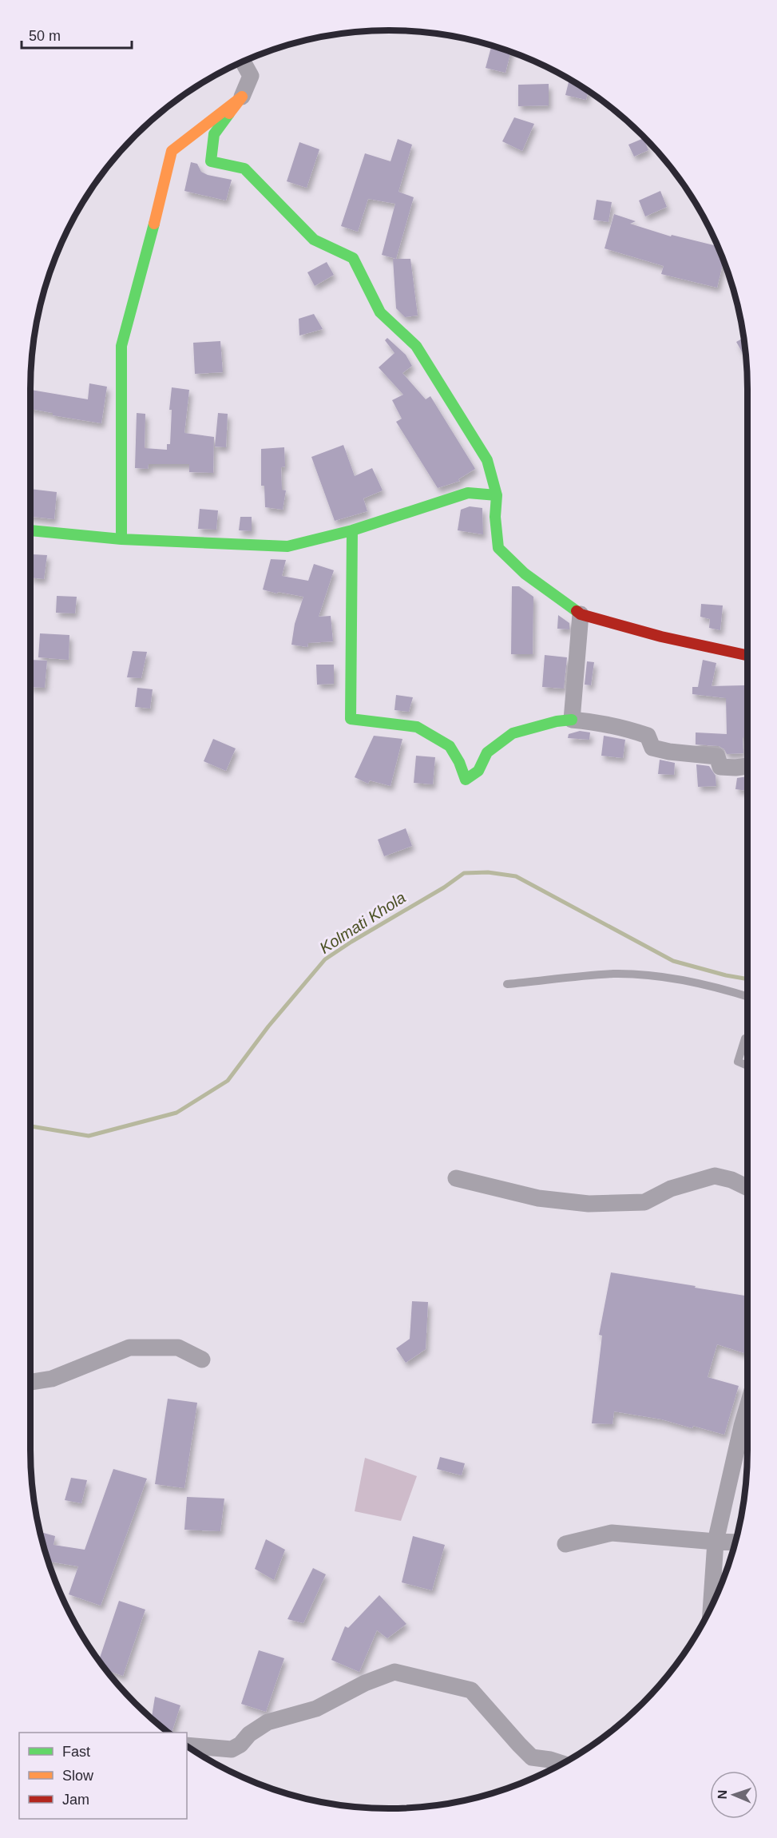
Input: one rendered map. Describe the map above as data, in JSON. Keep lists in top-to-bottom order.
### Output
{
  "water": ["Kolmati Khola"],
  "legend": ["Fast", "Slow", "Jam"],
  "scale_bar": "50 m",
  "north": "left"
}
